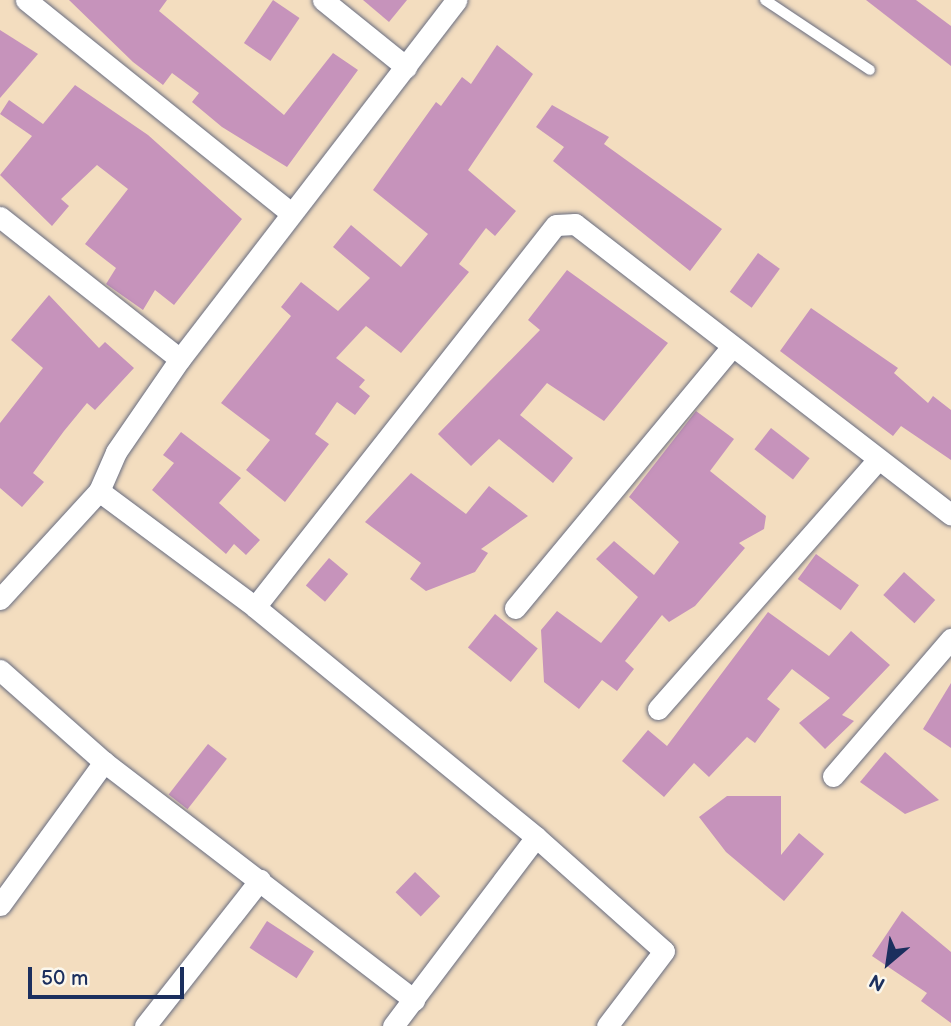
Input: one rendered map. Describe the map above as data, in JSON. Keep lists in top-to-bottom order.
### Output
{
  "scale_bar": "50 m",
  "north": "bottom left"
}
